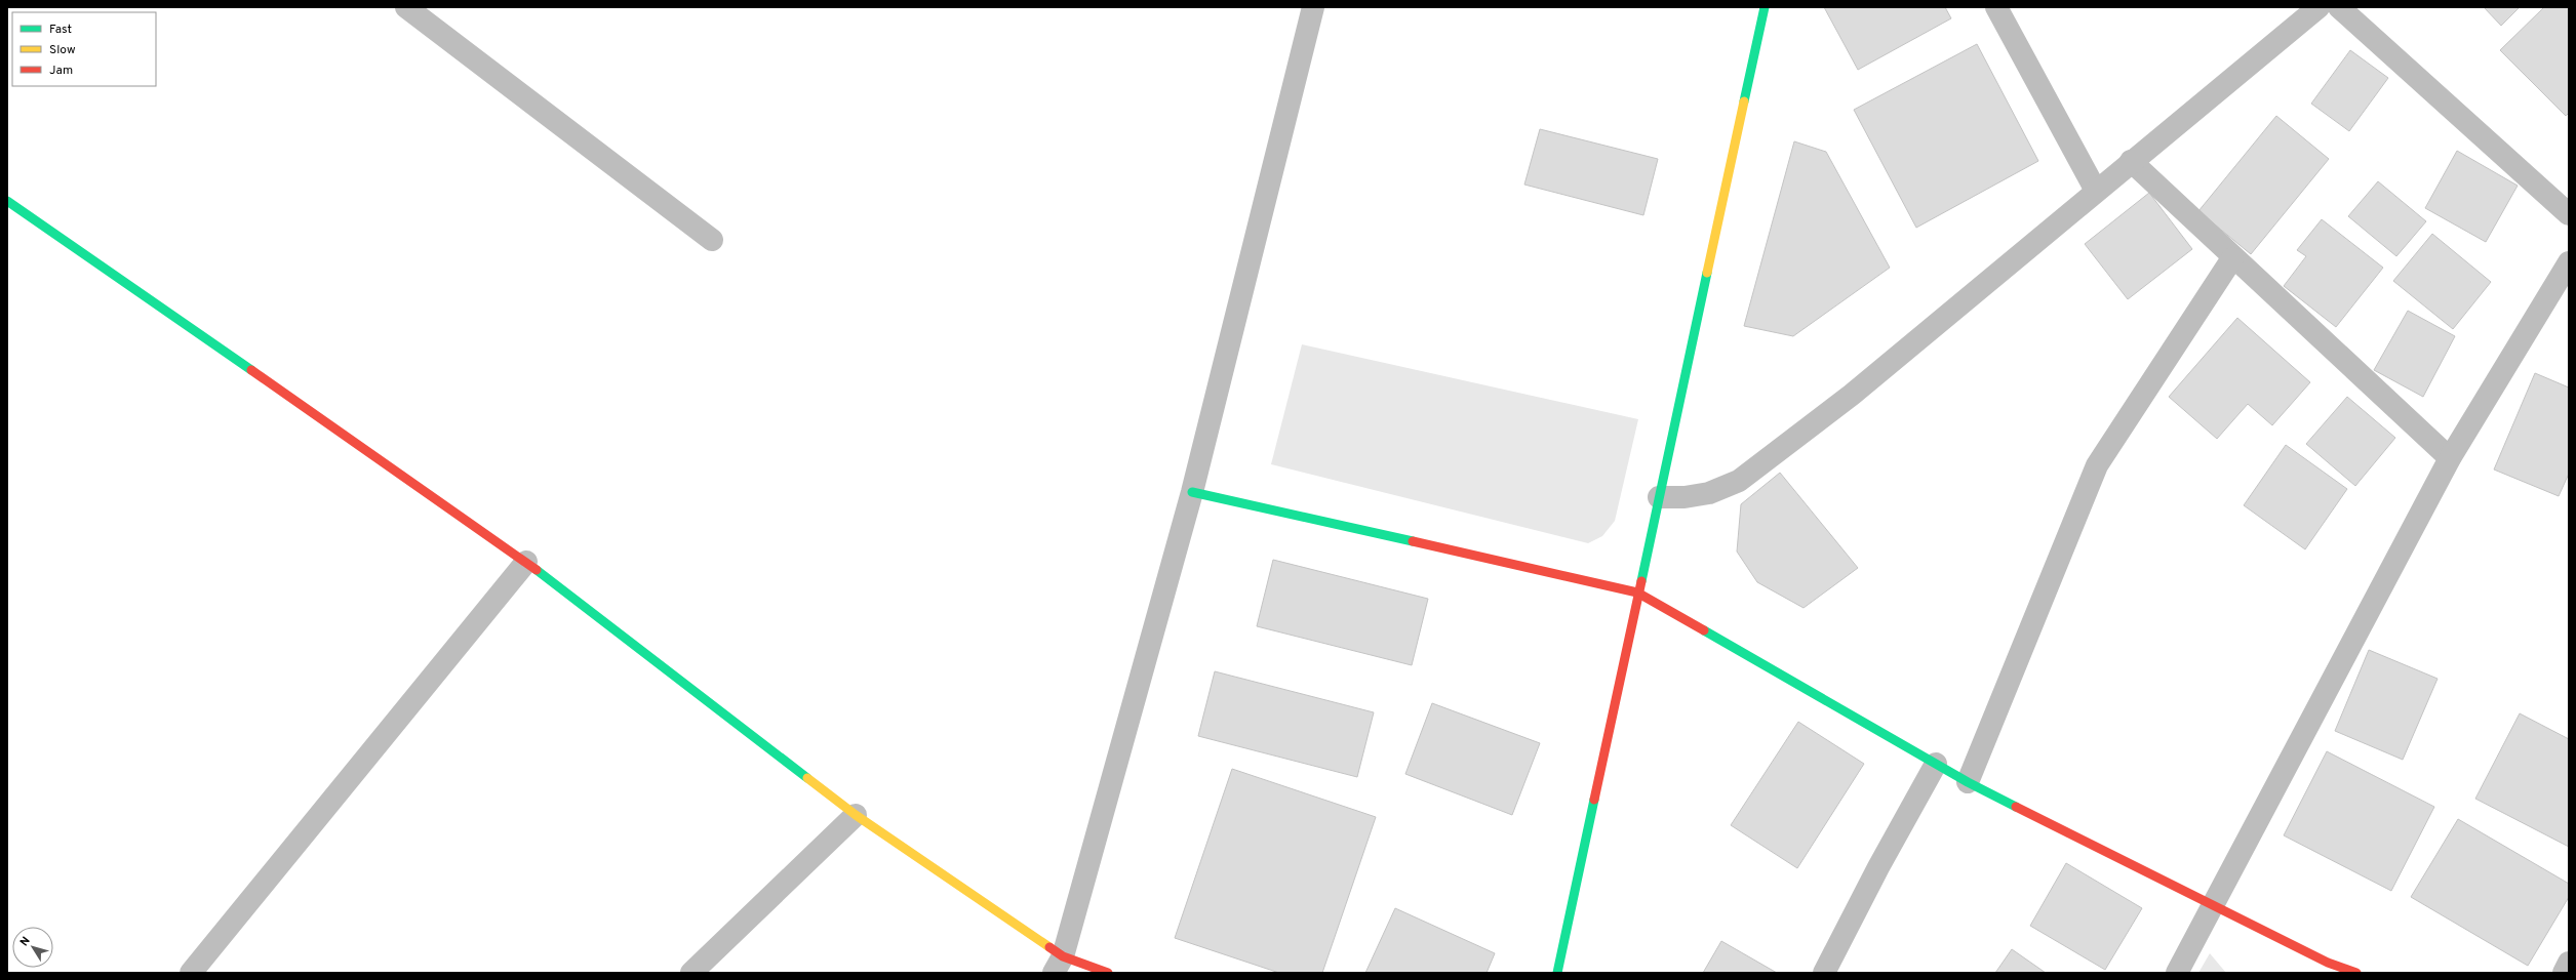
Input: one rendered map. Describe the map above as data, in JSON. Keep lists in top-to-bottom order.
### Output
{
  "legend": ["Fast", "Slow", "Jam"],
  "north": "top left"
}
